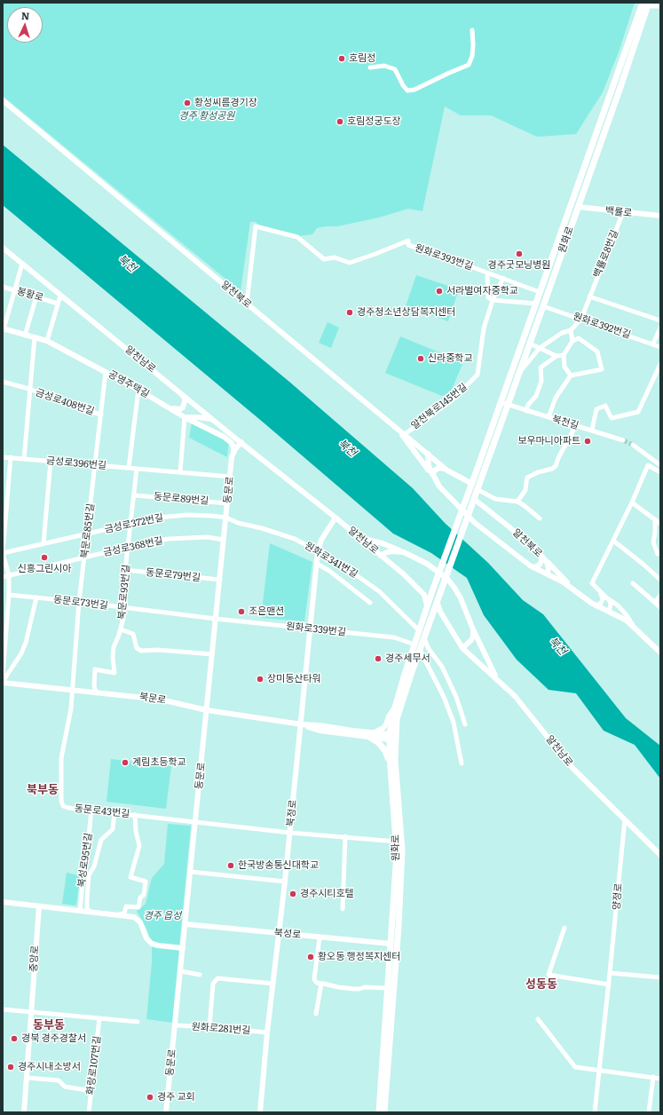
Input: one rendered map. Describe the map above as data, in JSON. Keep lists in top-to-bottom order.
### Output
{
  "streets": {
    "main road": ["원화로"],
    "street": [
      "백률로",
      "백률로8번길",
      "원화로393번길",
      "봉황로",
      "알천북로",
      "원화로392번길",
      "알천남로",
      "공영주택길",
      "금성로408번길",
      "알천북로145번길",
      "북천길",
      "금성로396번길",
      "동문로",
      "동문로89번길",
      "금성로372번길",
      "북문로85번길",
      "금성로368번길",
      "원화로341번길",
      "동문로79번길",
      "북문로93번길",
      "동문로73번길",
      "원화로339번길",
      "북문로",
      "동문로43번길",
      "북정로",
      "북성로95번길",
      "양정로",
      "북성로",
      "중앙로",
      "원화로281번길",
      "화랑로107번길"
    ]
  },
  "crossings": [
    ["백률로", "원화로"],
    ["백률로", "백률로8번길"],
    ["원화로", "원화로393번길"],
    ["원화로", "알천북로"],
    ["원화로", "원화로392번길"],
    ["원화로", "알천남로"],
    ["원화로", "북천길"],
    ["원화로", "원화로341번길"],
    ["원화로", "원화로339번길"],
    ["원화로", "북문로"],
    ["원화로", "동문로43번길"],
    ["원화로", "북성로"],
    ["백률로8번길", "원화로392번길"],
    ["원화로393번길", "알천북로"],
    ["원화로393번길", "알천북로145번길"],
    ["봉황로", "공영주택길"],
    ["알천북로", "알천북로145번길"],
    ["알천남로", "공영주택길"],
    ["알천남로", "북정로"],
    ["알천남로", "양정로"],
    ["공영주택길", "금성로408번길"],
    ["공영주택길", "동문로"],
    ["공영주택길", "북문로85번길"],
    ["금성로408번길", "북문로85번길"],
    ["금성로396번길", "동문로"],
    ["금성로396번길", "북문로85번길"],
    ["금성로396번길", "북문로93번길"],
    ["동문로", "동문로89번길"],
    ["동문로", "금성로372번길"],
    ["동문로", "금성로368번길"],
    ["동문로", "원화로341번길"],
    ["동문로", "동문로79번길"],
    ["동문로", "동문로73번길"],
    ["동문로", "원화로339번길"],
    ["동문로", "북문로"],
    ["동문로", "동문로43번길"],
    ["동문로", "북성로"],
    ["동문로", "원화로281번길"],
    ["동문로89번길", "북문로93번길"],
    ["금성로372번길", "북문로85번길"],
    ["금성로372번길", "원화로341번길"],
    ["금성로372번길", "북문로93번길"],
    ["북문로85번길", "금성로368번길"],
    ["북문로85번길", "동문로73번길"],
    ["북문로85번길", "북문로"],
    ["북문로85번길", "동문로43번길"],
    ["금성로368번길", "북문로93번길"],
    ["원화로341번길", "북정로"],
    ["동문로79번길", "북문로93번길"],
    ["북문로93번길", "동문로73번길"],
    ["북문로93번길", "북문로"],
    ["동문로73번길", "원화로339번길"],
    ["원화로339번길", "북정로"],
    ["북문로", "동문로43번길"],
    ["북문로", "북정로"],
    ["동문로43번길", "북정로"],
    ["동문로43번길", "북성로95번길"],
    ["북정로", "북성로"],
    ["북정로", "원화로281번길"]
  ],
  "districts": ["북부동", "성동동", "동부동"],
  "water": ["북천"],
  "parks": ["경주 황성공원", "경주 읍성"],
  "places": [
    "호림정",
    "황성씨름경기장",
    "호림정궁도장",
    "경주굿모닝병원",
    "서라벌여자중학교",
    "경주청소년상담복지센터",
    "신라중학교",
    "보우마니아파트",
    "신흥그린시아",
    "조은맨션",
    "경주세무서",
    "장미동산타워",
    "계림초등학교",
    "한국방송통신대학교",
    "경주시티호텔",
    "황오동 행정복지센터",
    "경북 경주경찰서",
    "경주시내소방서",
    "경주 교회"
  ],
  "north": "top"
}
